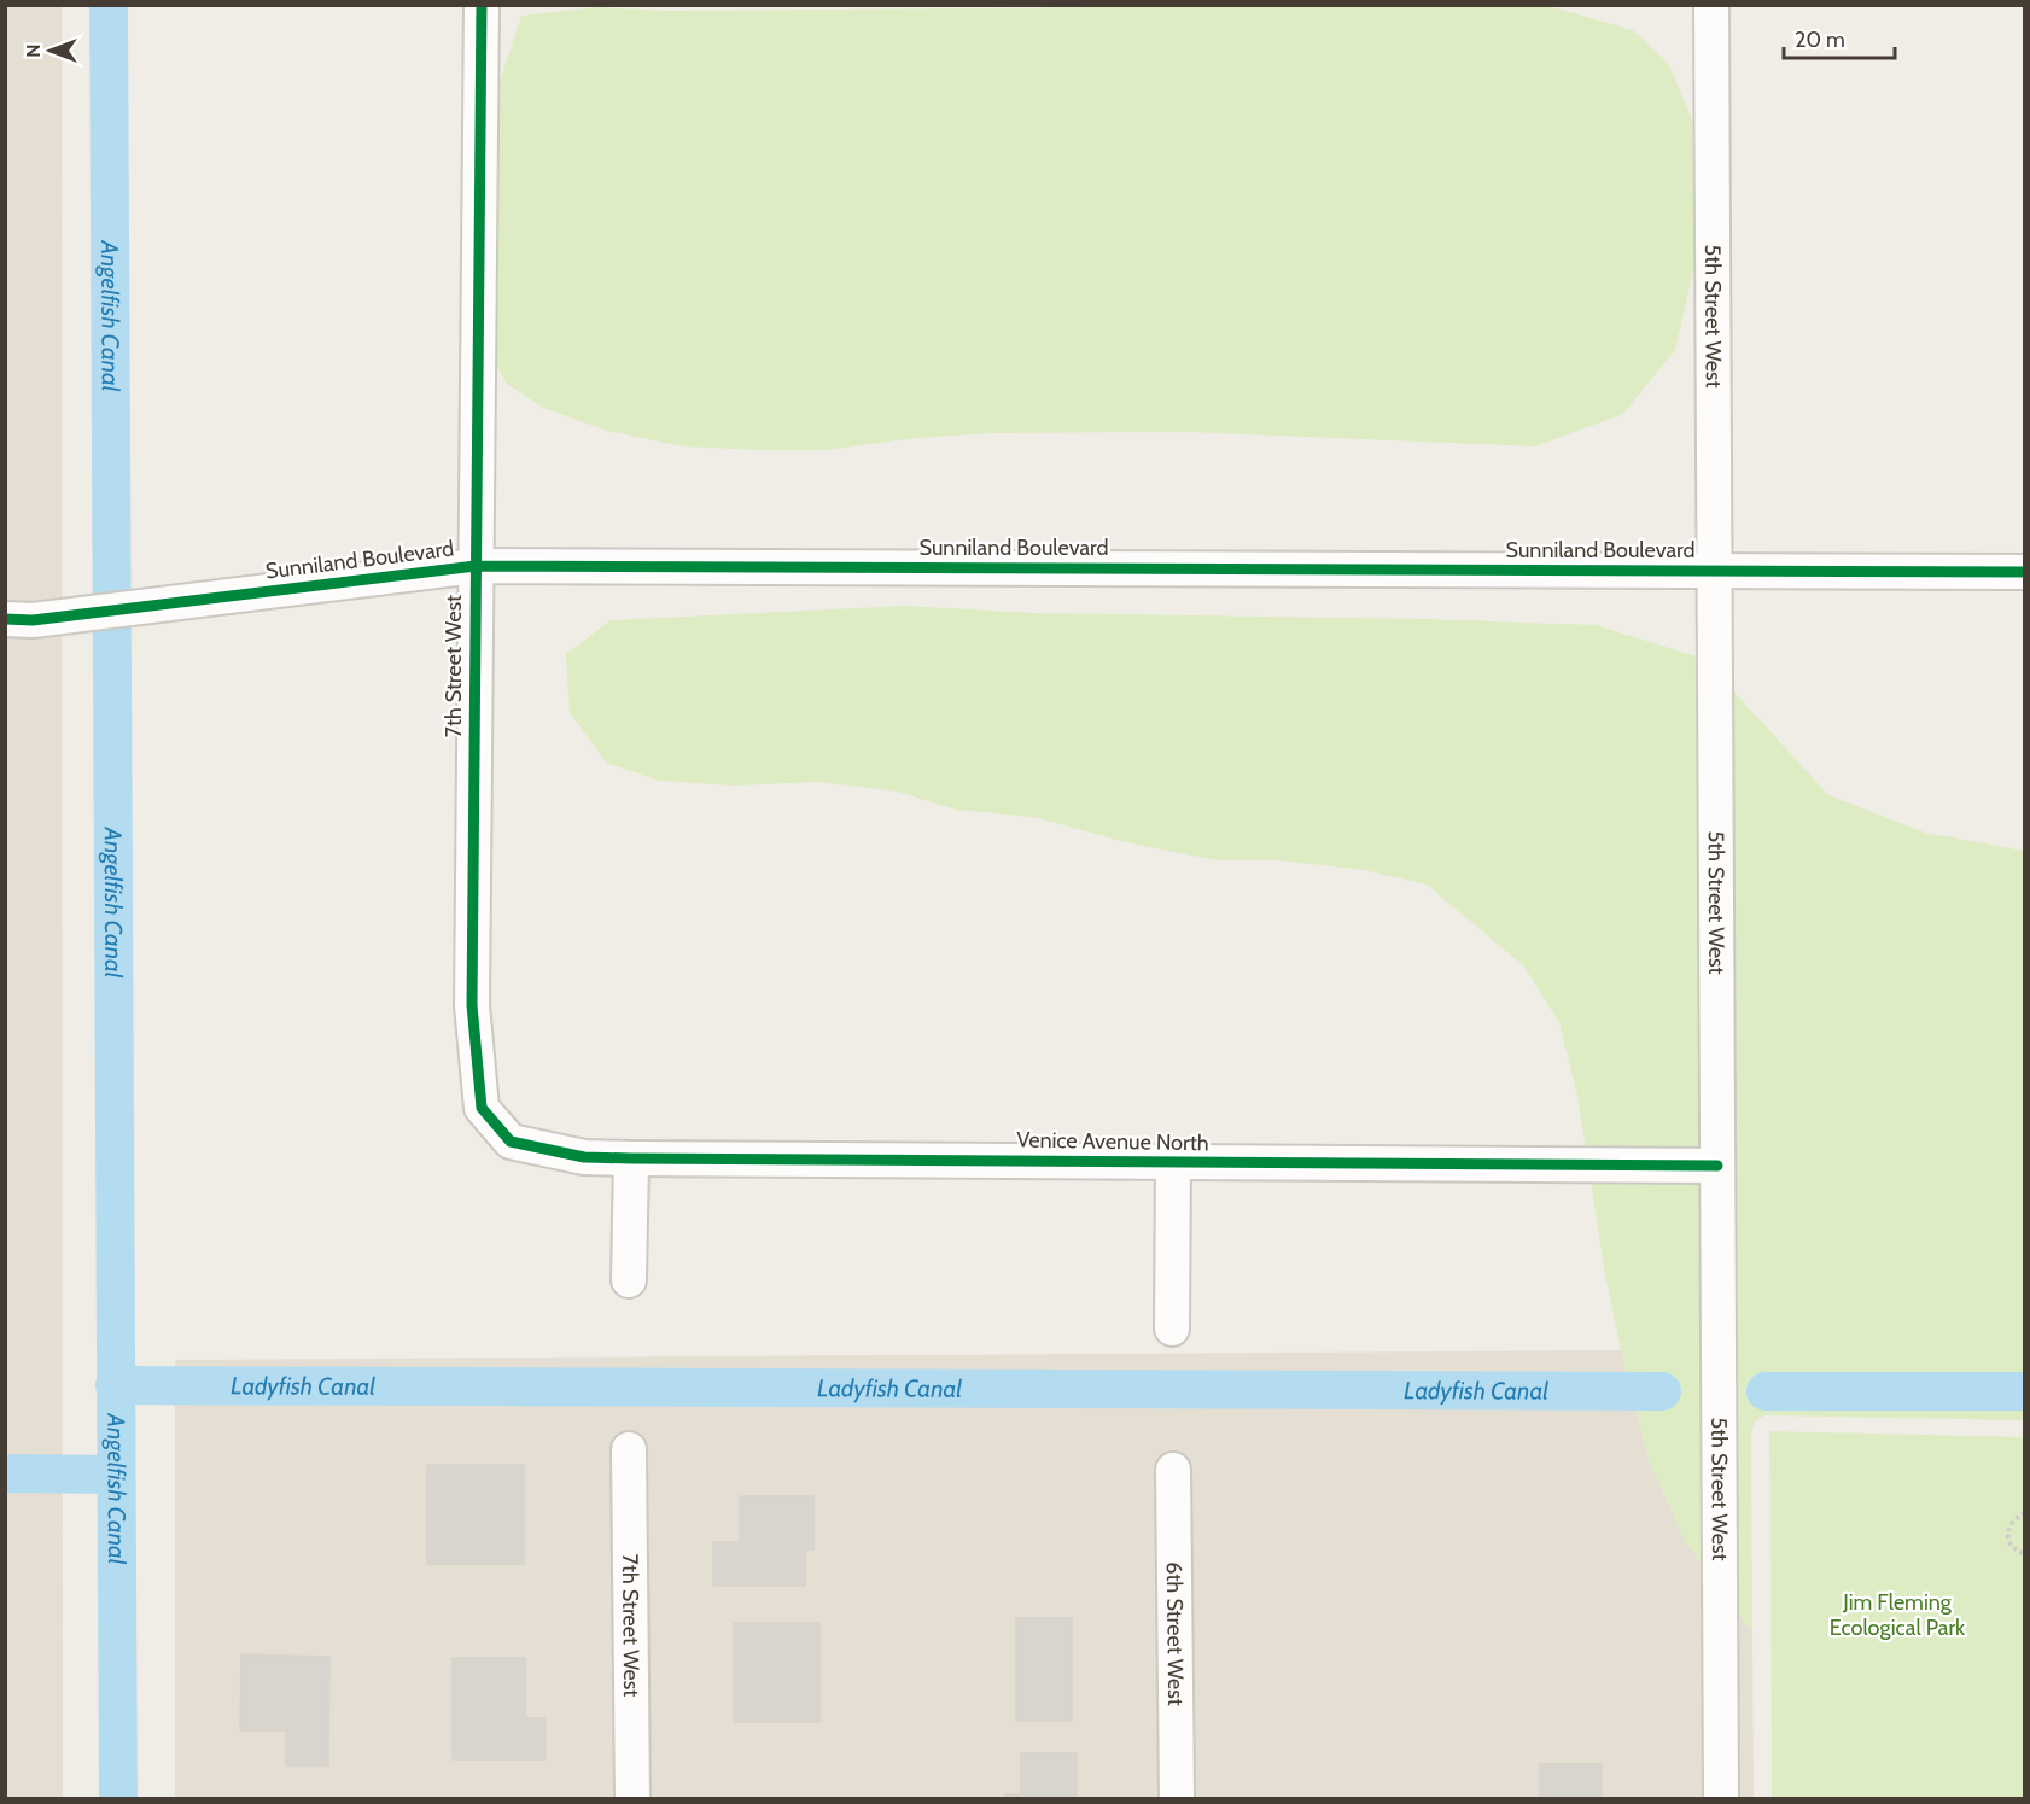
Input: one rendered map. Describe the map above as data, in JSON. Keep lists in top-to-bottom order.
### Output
{
  "streets": {
    "street": [
      "5th Street West",
      "Sunniland Boulevard",
      "7th Street West",
      "Venice Avenue North",
      "6th Street West"
    ]
  },
  "crossings": [
    ["5th Street West", "Sunniland Boulevard"],
    ["5th Street West", "Venice Avenue North"],
    ["Sunniland Boulevard", "7th Street West"],
    ["7th Street West", "Venice Avenue North"]
  ],
  "water": ["Angelfish Canal", "Ladyfish Canal"],
  "parks": ["Jim Fleming Ecological Park"],
  "scale_bar": "20 m",
  "north": "left"
}
